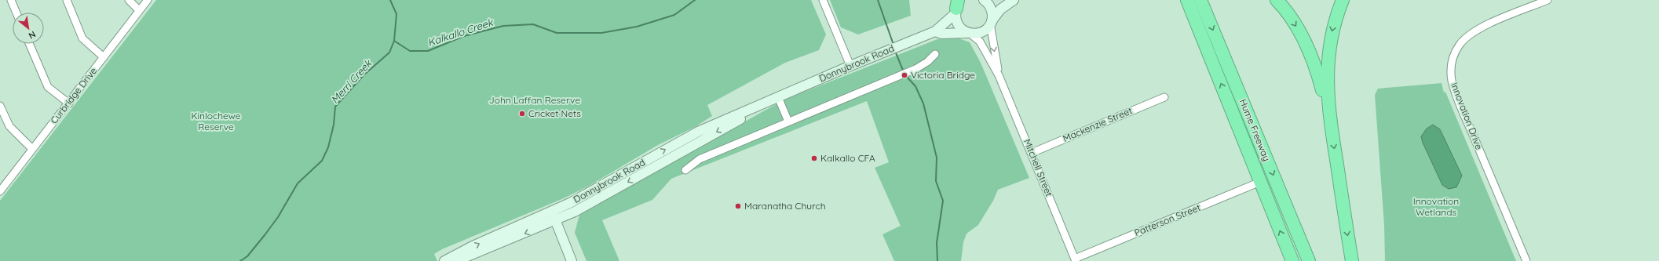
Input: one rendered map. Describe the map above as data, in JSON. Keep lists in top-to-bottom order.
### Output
{
  "streets": {
    "highway": ["Hume Freeway"],
    "main road": ["Donnybrook Road"],
    "street": [
      "Curbridge Drive",
      "Innovation Drive",
      "Mackenzie Street",
      "Mitchell Street",
      "Patterson Street"
    ]
  },
  "crossings": [
    ["Donnybrook Road", "Mitchell Street"],
    ["Mackenzie Street", "Mitchell Street"],
    ["Hume Freeway", "Patterson Street"],
    ["Mitchell Street", "Patterson Street"]
  ],
  "water": ["Kalkallo Creek", "Merri Creek"],
  "parks": ["John Laffan Reserve", "Kinlochewe Reserve", "Innovation Wetlands"],
  "places": [
    "Victoria Bridge",
    "Cricket Nets",
    "Kalkallo CFA",
    "Maranatha Church"
  ],
  "north": "bottom right"
}
